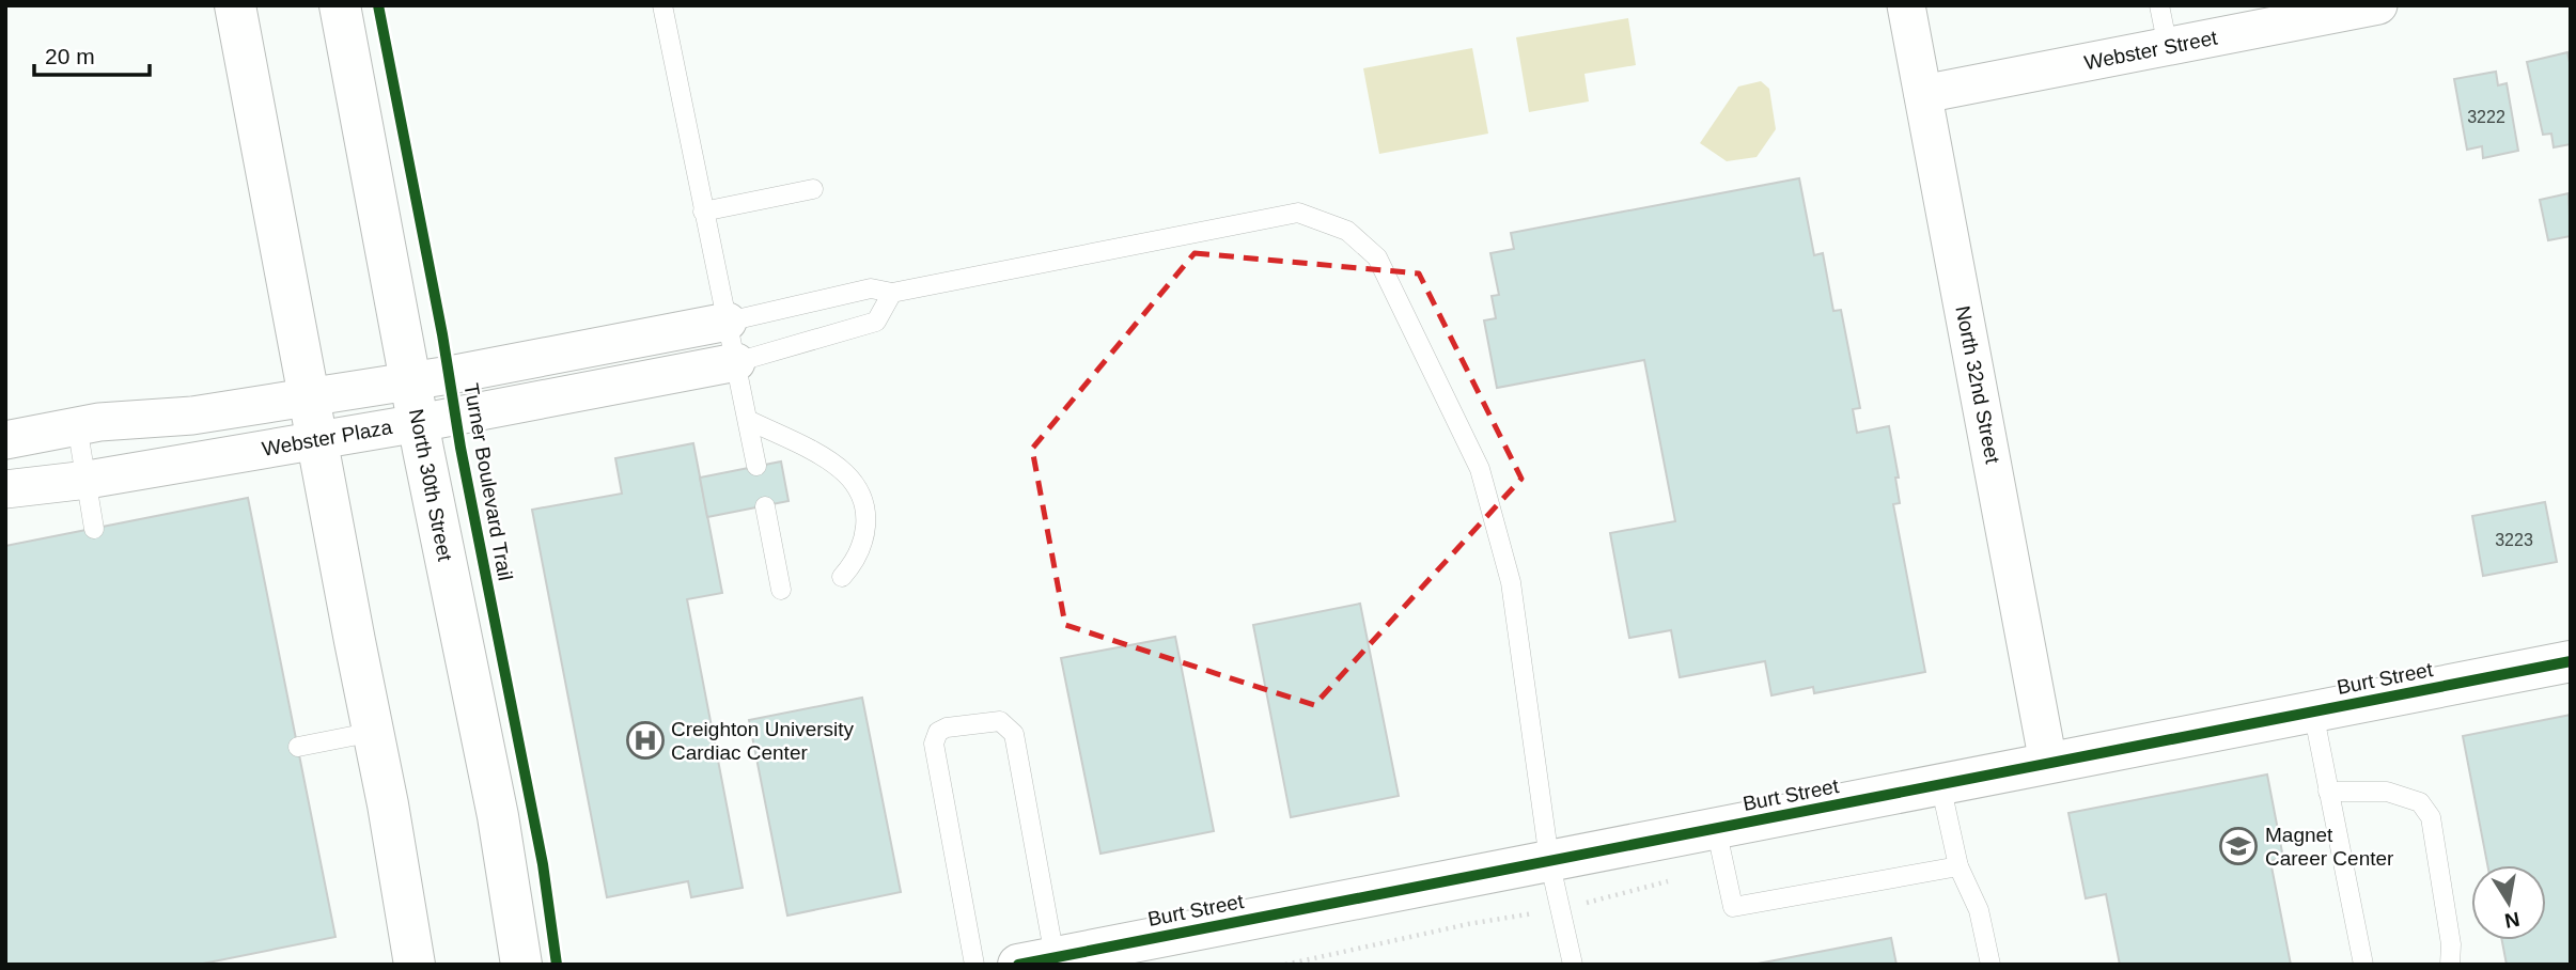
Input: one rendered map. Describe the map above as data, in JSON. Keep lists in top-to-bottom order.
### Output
{
  "streets": {
    "main road": ["North 30th Street", "Burt Street"],
    "street": ["Webster Street", "North 32nd Street", "Webster Plaza"],
    "cycle path": ["Turner Boulevard Trail"]
  },
  "crossings": [
    ["Webster Street", "North 32nd Street"],
    ["North 32nd Street", "Burt Street"],
    ["Webster Plaza", "North 30th Street"]
  ],
  "places": {
    "hospital": ["Creighton University Cardiac Center"],
    "school or university": ["Magnet Career Center"]
  },
  "house_numbers": ["3222", "3223"],
  "scale_bar": "20 m",
  "north": "bottom"
}
